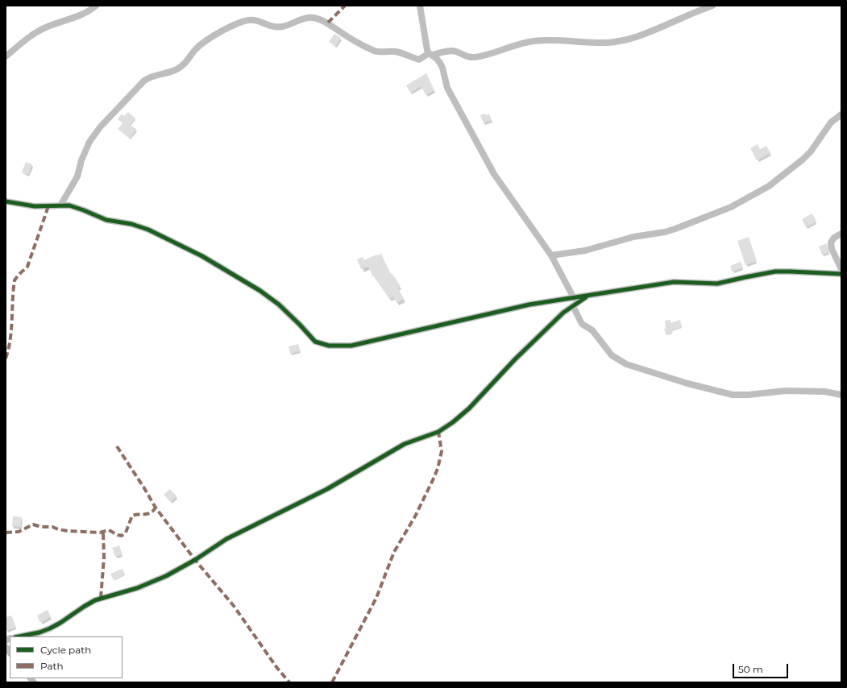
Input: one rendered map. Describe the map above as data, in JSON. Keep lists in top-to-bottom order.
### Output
{
  "legend": ["Cycle path", "Path"],
  "scale_bar": "50 m"
}
